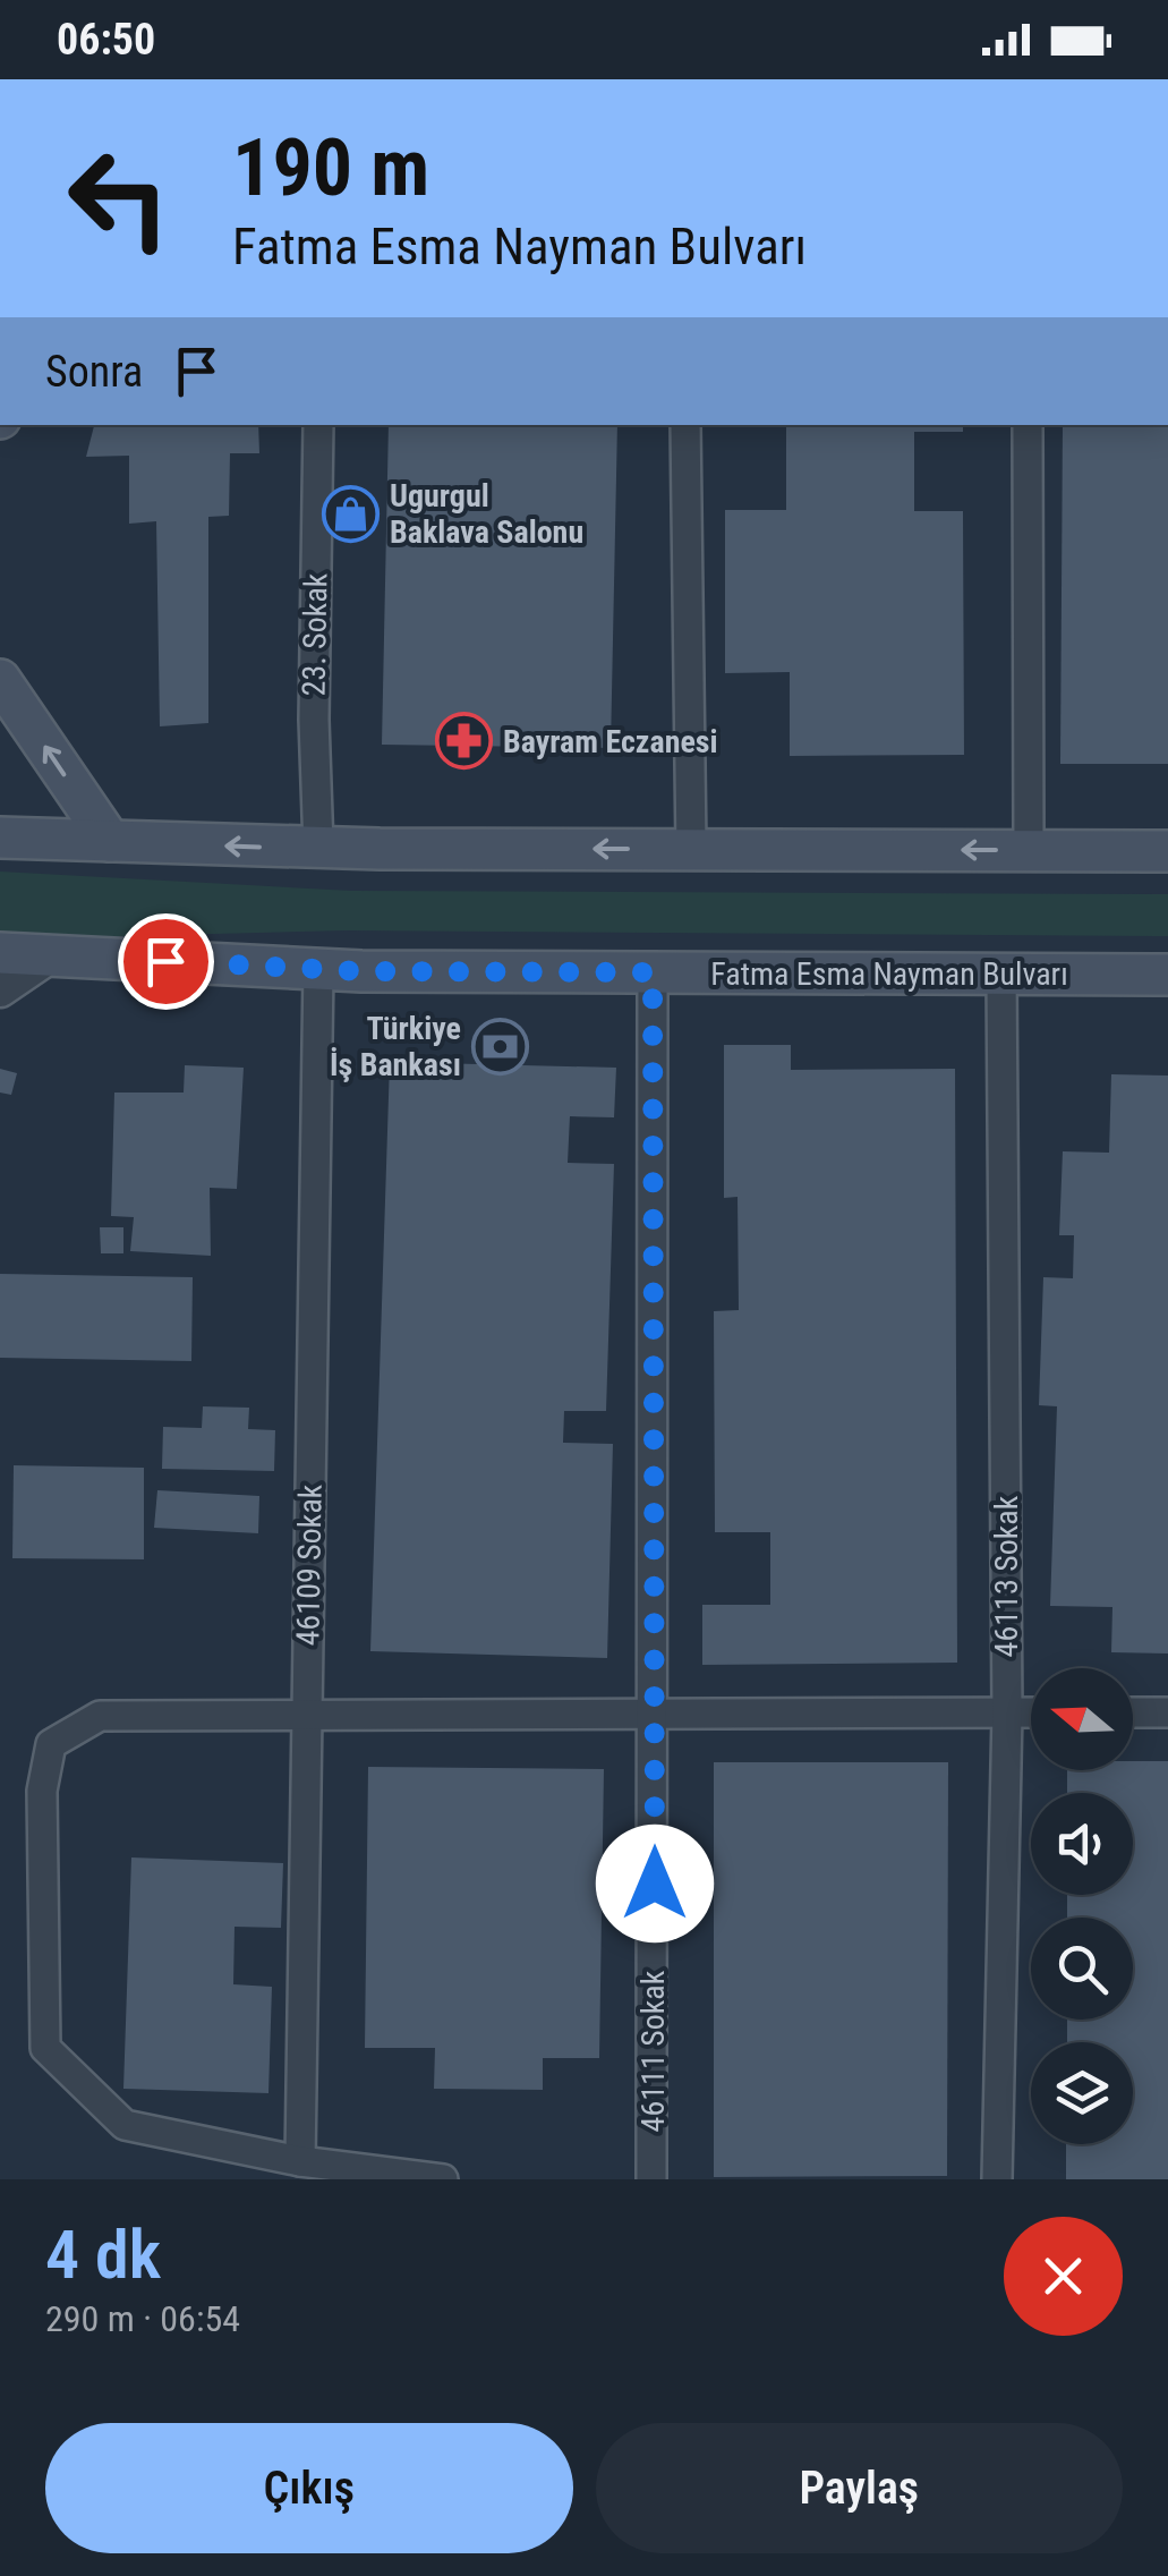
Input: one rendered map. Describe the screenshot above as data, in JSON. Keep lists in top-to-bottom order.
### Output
{
  "streets": {
    "main road": ["Fatma Esma Nayman Bulvarı"],
    "street": [
      "23. Sokak",
      "46109 Sokak",
      "46113 Sokak",
      "46111 Sokak"
    ]
  },
  "crossings": [
    ["Fatma Esma Nayman Bulvarı", "46109 Sokak"],
    ["Fatma Esma Nayman Bulvarı", "46113 Sokak"],
    ["Fatma Esma Nayman Bulvarı", "46111 Sokak"]
  ],
  "places": {
    "shop": ["Ugurgul Baklava Salonu"],
    "pharmacy": ["Bayram Eczanesi"],
    "bank": ["Türkiye İş Bankası"]
  },
  "north": "left",
  "page": {
    "status": "06:50",
    "turn": ["190 m", "Fatma Esma Nayman Bulvarı"],
    "then": "Sonra",
    "heading": ["4 dk", "290 m · 06:54"],
    "buttons": ["Çıkış", "Paylaş"]
  }
}
